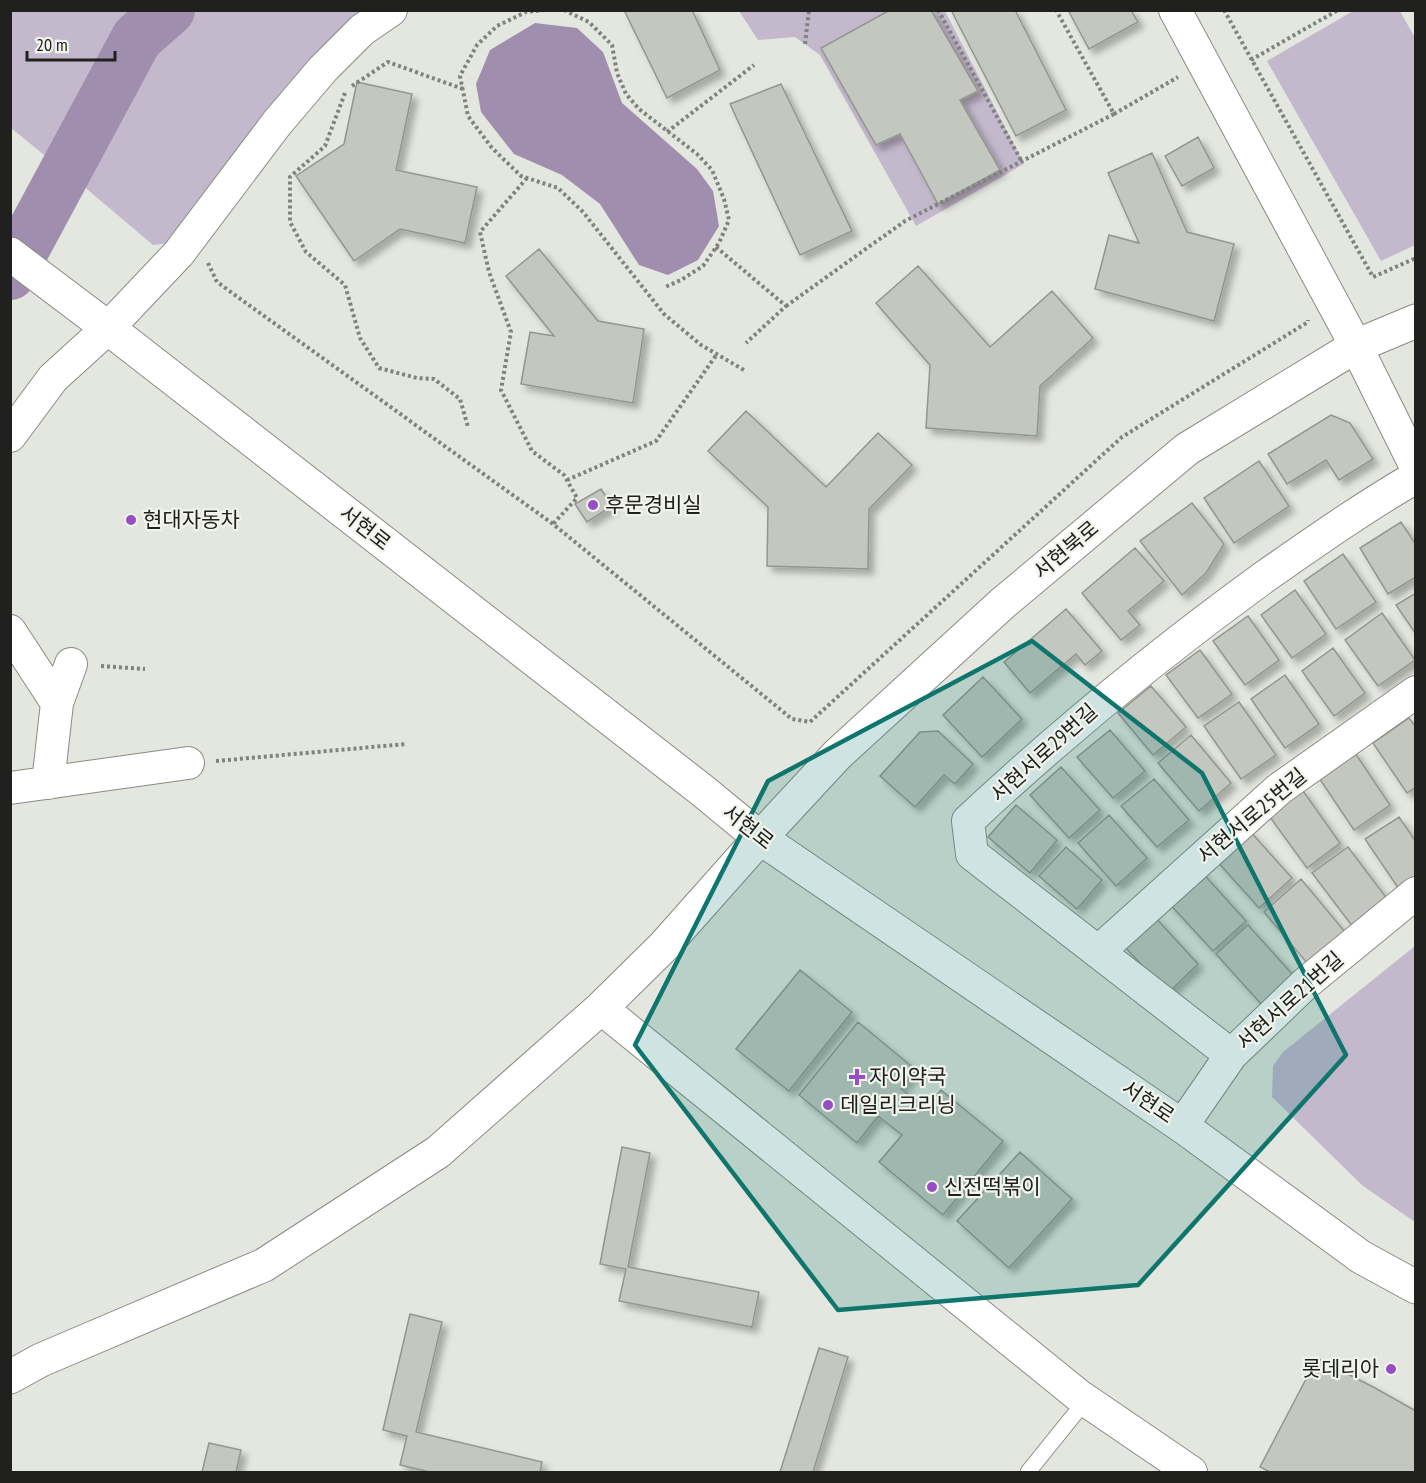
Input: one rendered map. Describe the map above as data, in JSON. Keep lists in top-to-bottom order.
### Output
{
  "streets": {
    "street": [
      "서현로",
      "서현북로",
      "서현서로29번길",
      "서현서로25번길",
      "서현서로21번길"
    ]
  },
  "crossings": [
    ["서현로", "서현북로"],
    ["서현로", "서현서로21번길"],
    ["서현서로29번길", "서현서로25번길"],
    ["서현서로29번길", "서현서로21번길"]
  ],
  "places": {
    "other": [
      "후문경비실",
      "현대자동차",
      "데일리크리닝",
      "신전떡볶이",
      "롯데리아"
    ],
    "health": ["자이약국"]
  },
  "scale_bar": "20 m"
}
